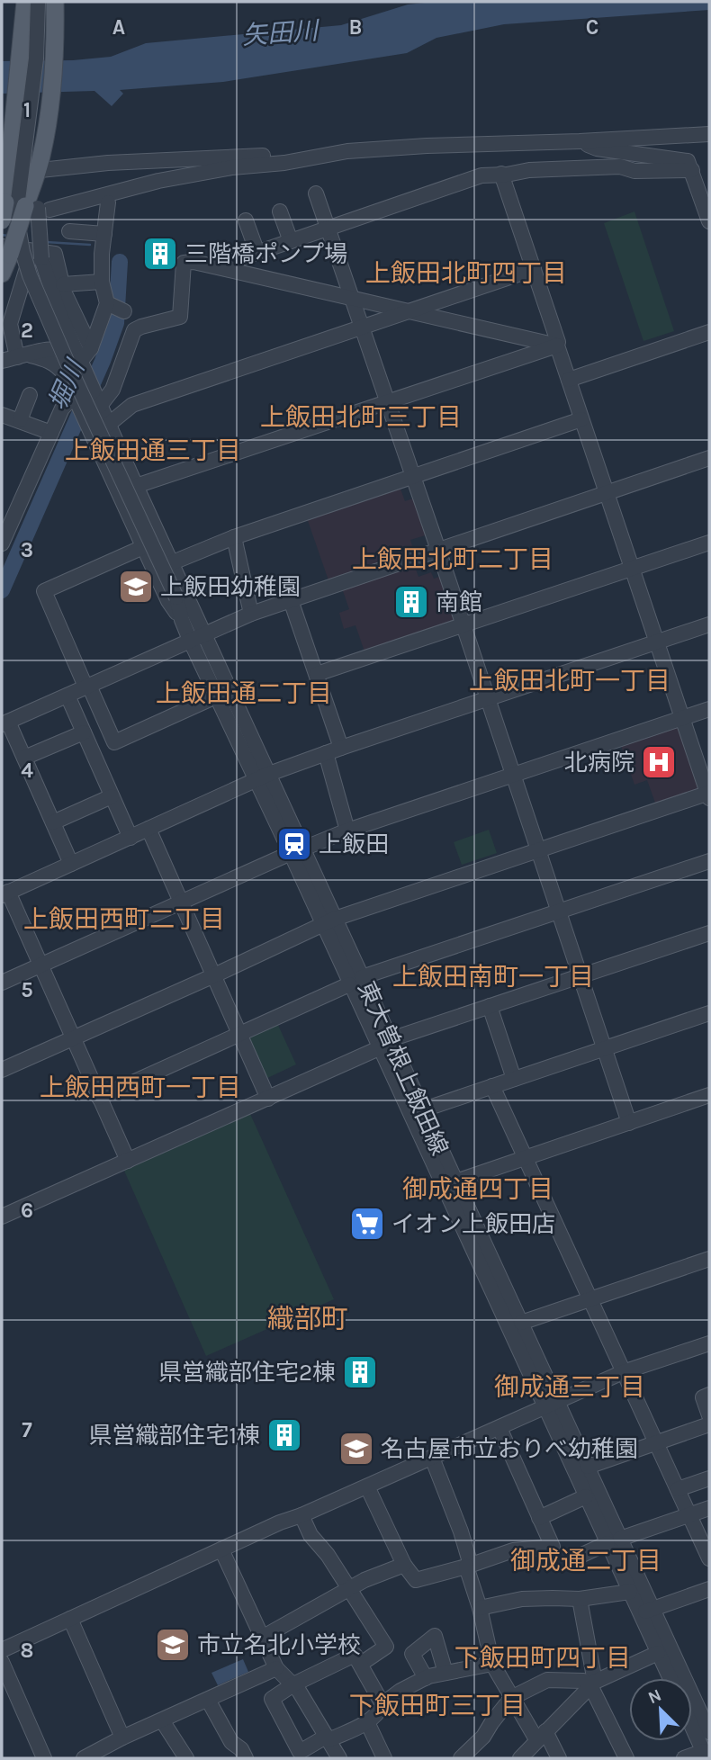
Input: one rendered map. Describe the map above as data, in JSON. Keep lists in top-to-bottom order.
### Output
{
  "streets": {
    "street": ["東大曽根上飯田線"]
  },
  "districts": [
    "上飯田北町四丁目",
    "上飯田北町三丁目",
    "上飯田通三丁目",
    "上飯田北町二丁目",
    "上飯田北町一丁目",
    "上飯田通二丁目",
    "上飯田西町二丁目",
    "上飯田南町一丁目",
    "上飯田西町一丁目",
    "御成通四丁目",
    "織部町",
    "御成通三丁目",
    "御成通二丁目",
    "下飯田町四丁目",
    "下飯田町三丁目"
  ],
  "water": ["矢田川", "堀川"],
  "places": {
    "building": [
      "三階橋ポンプ場",
      "南館",
      "県営織部住宅2棟",
      "県営織部住宅1棟"
    ],
    "school or university": ["上飯田幼稚園", "名古屋市立おりべ幼稚園", "市立名北小学校"],
    "hospital": ["北病院"],
    "station": ["上飯田"],
    "supermarket": ["イオン上飯田店"]
  },
  "north": "top left",
  "grid": {
    "columns": ["A", "B", "C"],
    "rows": [
      "1",
      "2",
      "3",
      "4",
      "5",
      "6",
      "7",
      "8"
    ]
  }
}
